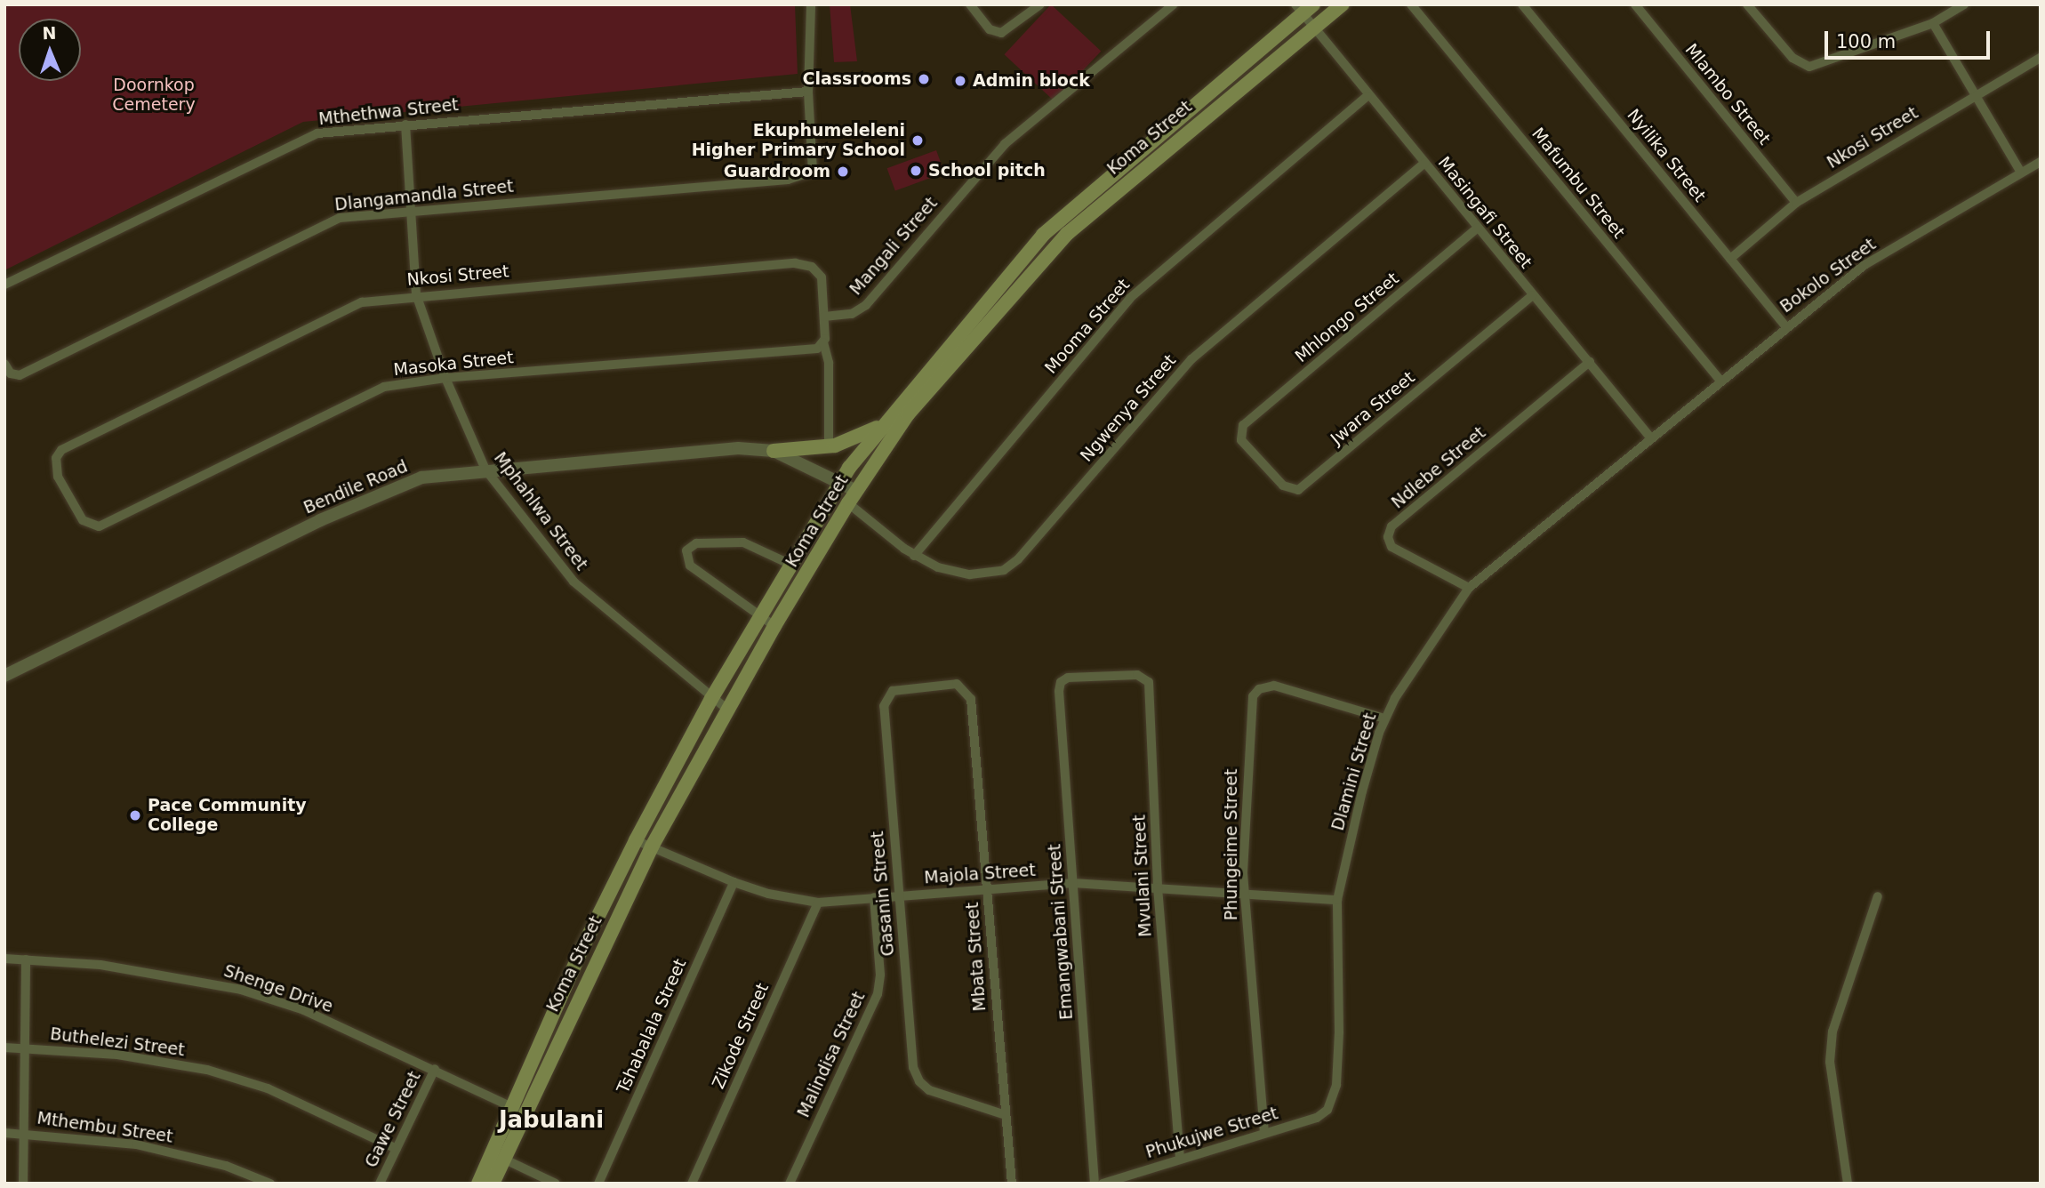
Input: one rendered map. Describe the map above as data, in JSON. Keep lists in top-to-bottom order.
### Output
{
  "streets": {
    "main road": ["Koma Street"],
    "street": [
      "Mlambo Street",
      "Mthethwa Street",
      "Nkosi Street",
      "Nyilika Street",
      "Mafumbu Street",
      "Dlangamandla Street",
      "Masingafi Street",
      "Mangali Street",
      "Bokolo Street",
      "Mhlongo Street",
      "Mooma Street",
      "Masoka Street",
      "Ngwenya Street",
      "Jwara Street",
      "Ndlebe Street",
      "Bendile Road",
      "Mphahlwa Street",
      "Dlamini Street",
      "Phungeime Street",
      "Majola Street",
      "Mvulani Street",
      "Gasanin Street",
      "Emangwabani Street",
      "Mbata Street",
      "Shenge Drive",
      "Tshabalala Street",
      "Zikode Street",
      "Buthelezi Street",
      "Malindisa Street",
      "Gawe Street",
      "Mthembu Street",
      "Phukujwe Street"
    ]
  },
  "crossings": [
    ["Mlambo Street", "Nkosi Street"],
    ["Mthethwa Street", "Dlangamandla Street"],
    ["Mthethwa Street", "Mphahlwa Street"],
    ["Koma Street", "Masingafi Street"],
    ["Koma Street", "Ngwenya Street"],
    ["Koma Street", "Bendile Road"],
    ["Koma Street", "Mphahlwa Street"],
    ["Koma Street", "Majola Street"],
    ["Koma Street", "Shenge Drive"],
    ["Nkosi Street", "Nyilika Street"],
    ["Nkosi Street", "Mangali Street"],
    ["Nkosi Street", "Masoka Street"],
    ["Nkosi Street", "Mphahlwa Street"],
    ["Nyilika Street", "Bokolo Street"],
    ["Mafumbu Street", "Bokolo Street"],
    ["Dlangamandla Street", "Mphahlwa Street"],
    ["Masingafi Street", "Bokolo Street"],
    ["Masingafi Street", "Mhlongo Street"],
    ["Masingafi Street", "Mooma Street"],
    ["Masingafi Street", "Ngwenya Street"],
    ["Masingafi Street", "Jwara Street"],
    ["Masingafi Street", "Ndlebe Street"],
    ["Masingafi Street", "Dlamini Street"],
    ["Bokolo Street", "Dlamini Street"],
    ["Mhlongo Street", "Jwara Street"],
    ["Mooma Street", "Ngwenya Street"],
    ["Masoka Street", "Mphahlwa Street"],
    ["Ngwenya Street", "Bendile Road"],
    ["Ndlebe Street", "Dlamini Street"],
    ["Bendile Road", "Mphahlwa Street"],
    ["Dlamini Street", "Phungeime Street"],
    ["Dlamini Street", "Majola Street"],
    ["Dlamini Street", "Phukujwe Street"],
    ["Phungeime Street", "Majola Street"],
    ["Phungeime Street", "Phukujwe Street"],
    ["Majola Street", "Mvulani Street"],
    ["Majola Street", "Gasanin Street"],
    ["Majola Street", "Emangwabani Street"],
    ["Majola Street", "Mbata Street"],
    ["Majola Street", "Tshabalala Street"],
    ["Majola Street", "Zikode Street"],
    ["Majola Street", "Malindisa Street"],
    ["Mvulani Street", "Emangwabani Street"],
    ["Mvulani Street", "Phukujwe Street"],
    ["Gasanin Street", "Mbata Street"],
    ["Shenge Drive", "Gawe Street"],
    ["Buthelezi Street", "Gawe Street"]
  ],
  "districts": ["Jabulani"],
  "parks": ["Doornkop Cemetery"],
  "places": [
    "Classrooms",
    "Admin block",
    "Ekuphumeleleni Higher Primary School",
    "School pitch",
    "Guardroom",
    "Pace Community College"
  ],
  "scale_bar": "100 m",
  "north": "top"
}
